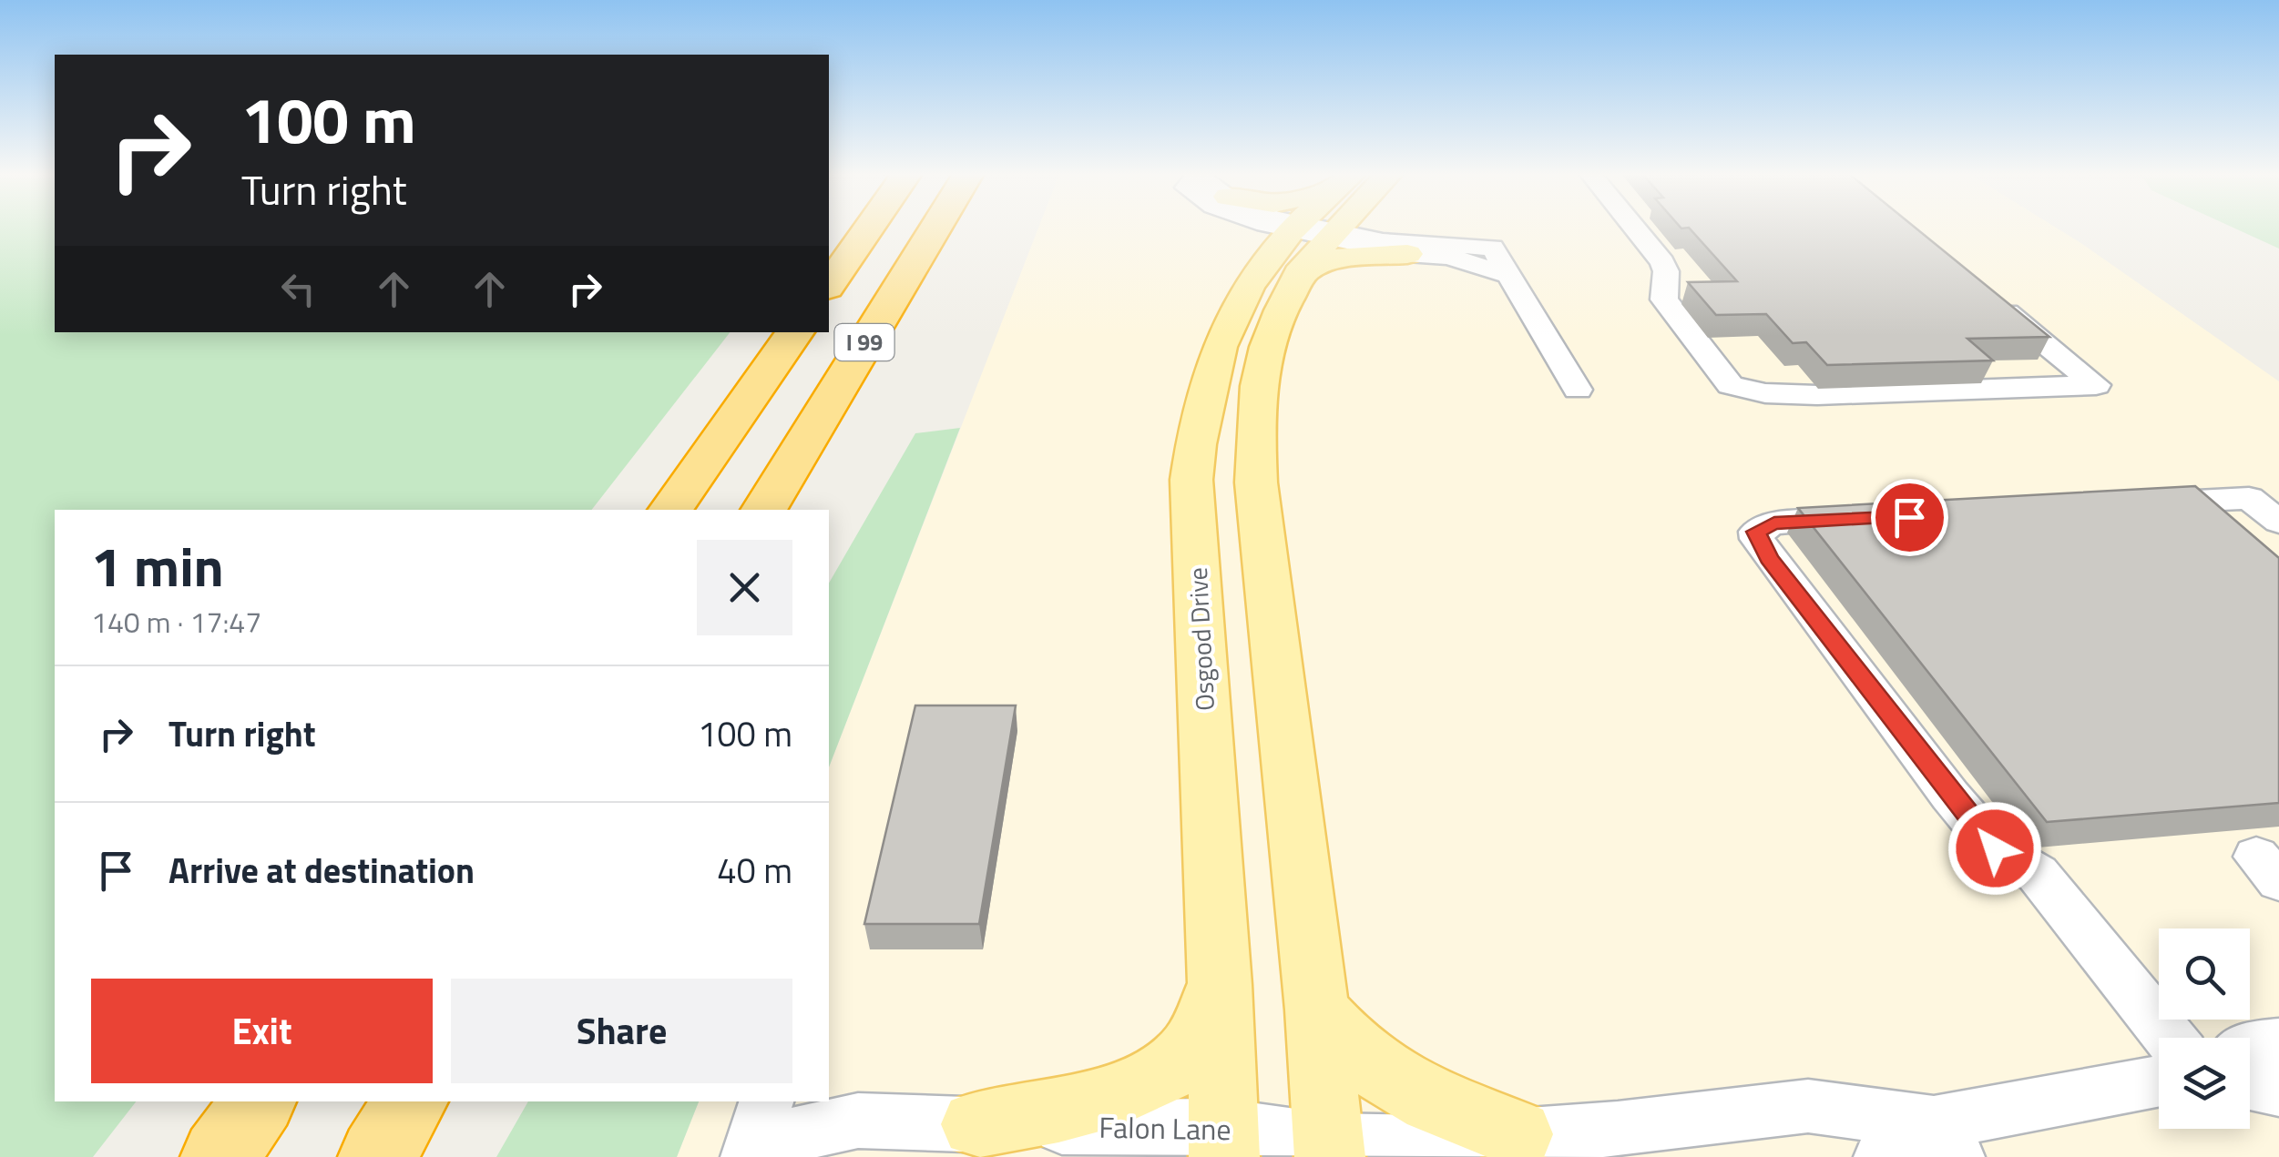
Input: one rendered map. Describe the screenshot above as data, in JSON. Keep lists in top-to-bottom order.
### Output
{
  "streets": {
    "highway": ["I 99"],
    "main road": ["Osgood Drive"],
    "street": ["Falon Lane"]
  },
  "crossings": [
    ["Osgood Drive", "Falon Lane"]
  ],
  "page": {
    "turn": ["100 m", "Turn right"],
    "heading": ["1 min", "140 m · 17:47"],
    "list": [
      {
        "name": "Turn right",
        "value": "100 m"
      },
      {
        "name": "Arrive at destination",
        "value": "40 m"
      }
    ],
    "buttons": ["Exit", "Share"]
  }
}
